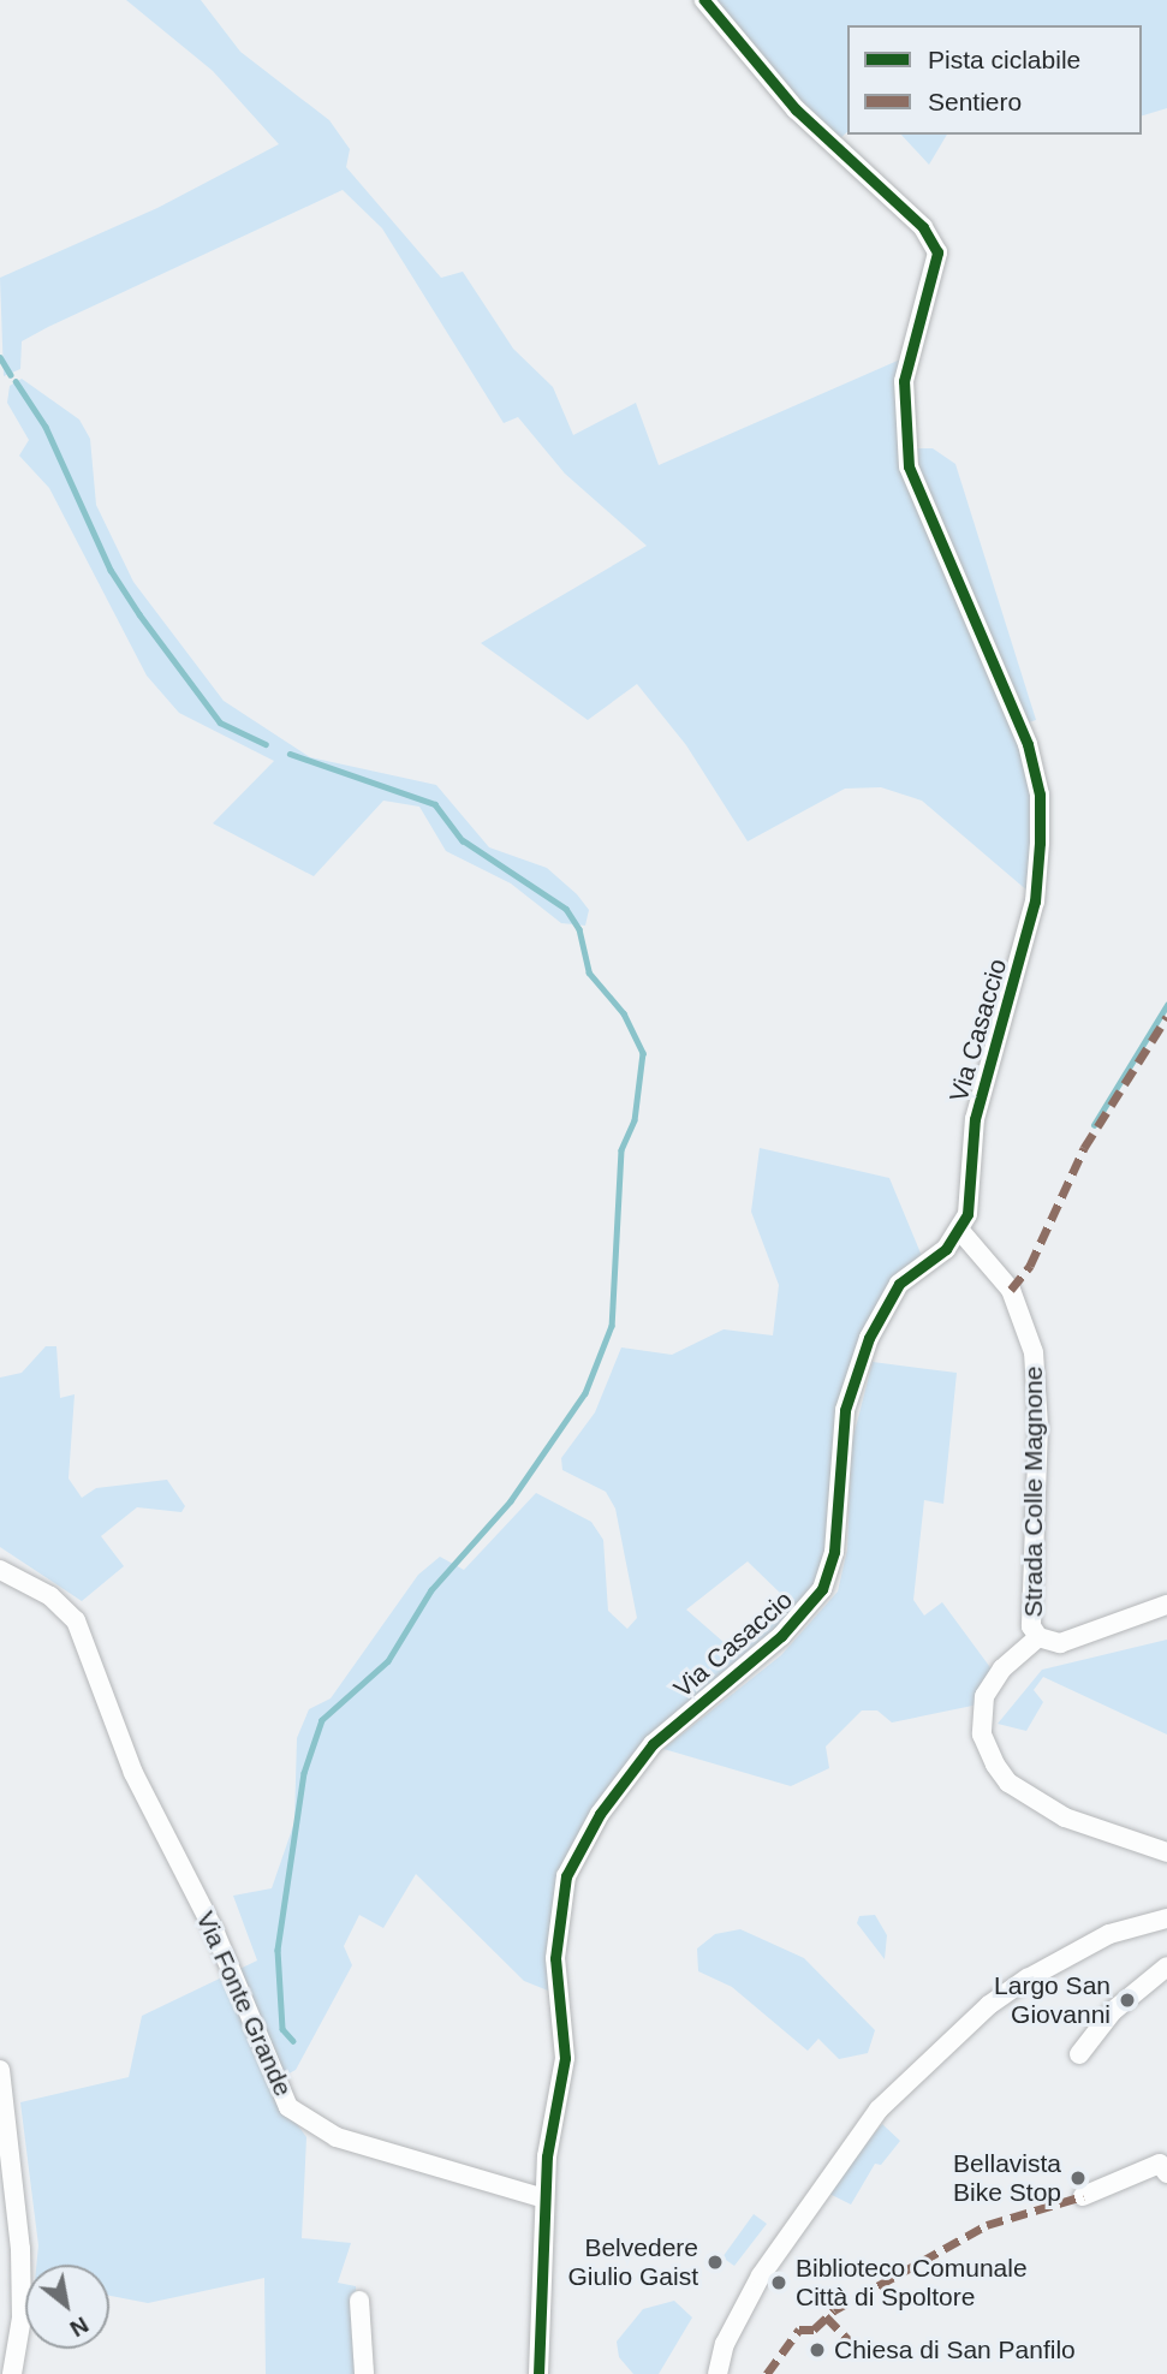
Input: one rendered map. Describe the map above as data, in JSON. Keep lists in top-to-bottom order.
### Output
{
  "streets": {
    "street": ["Via Casaccio", "Strada Colle Magnone", "Via Fonte Grande"]
  },
  "crossings": [
    ["Via Casaccio", "Strada Colle Magnone"],
    ["Via Casaccio", "Via Fonte Grande"]
  ],
  "places": [
    "Largo San Giovanni",
    "Bellavista Bike Stop",
    "Belvedere Giulio Gaist",
    "Biblioteco Comunale Città di Spoltore",
    "Chiesa di San Panfilo"
  ],
  "legend": ["Pista ciclabile", "Sentiero"],
  "north": "bottom right"
}
